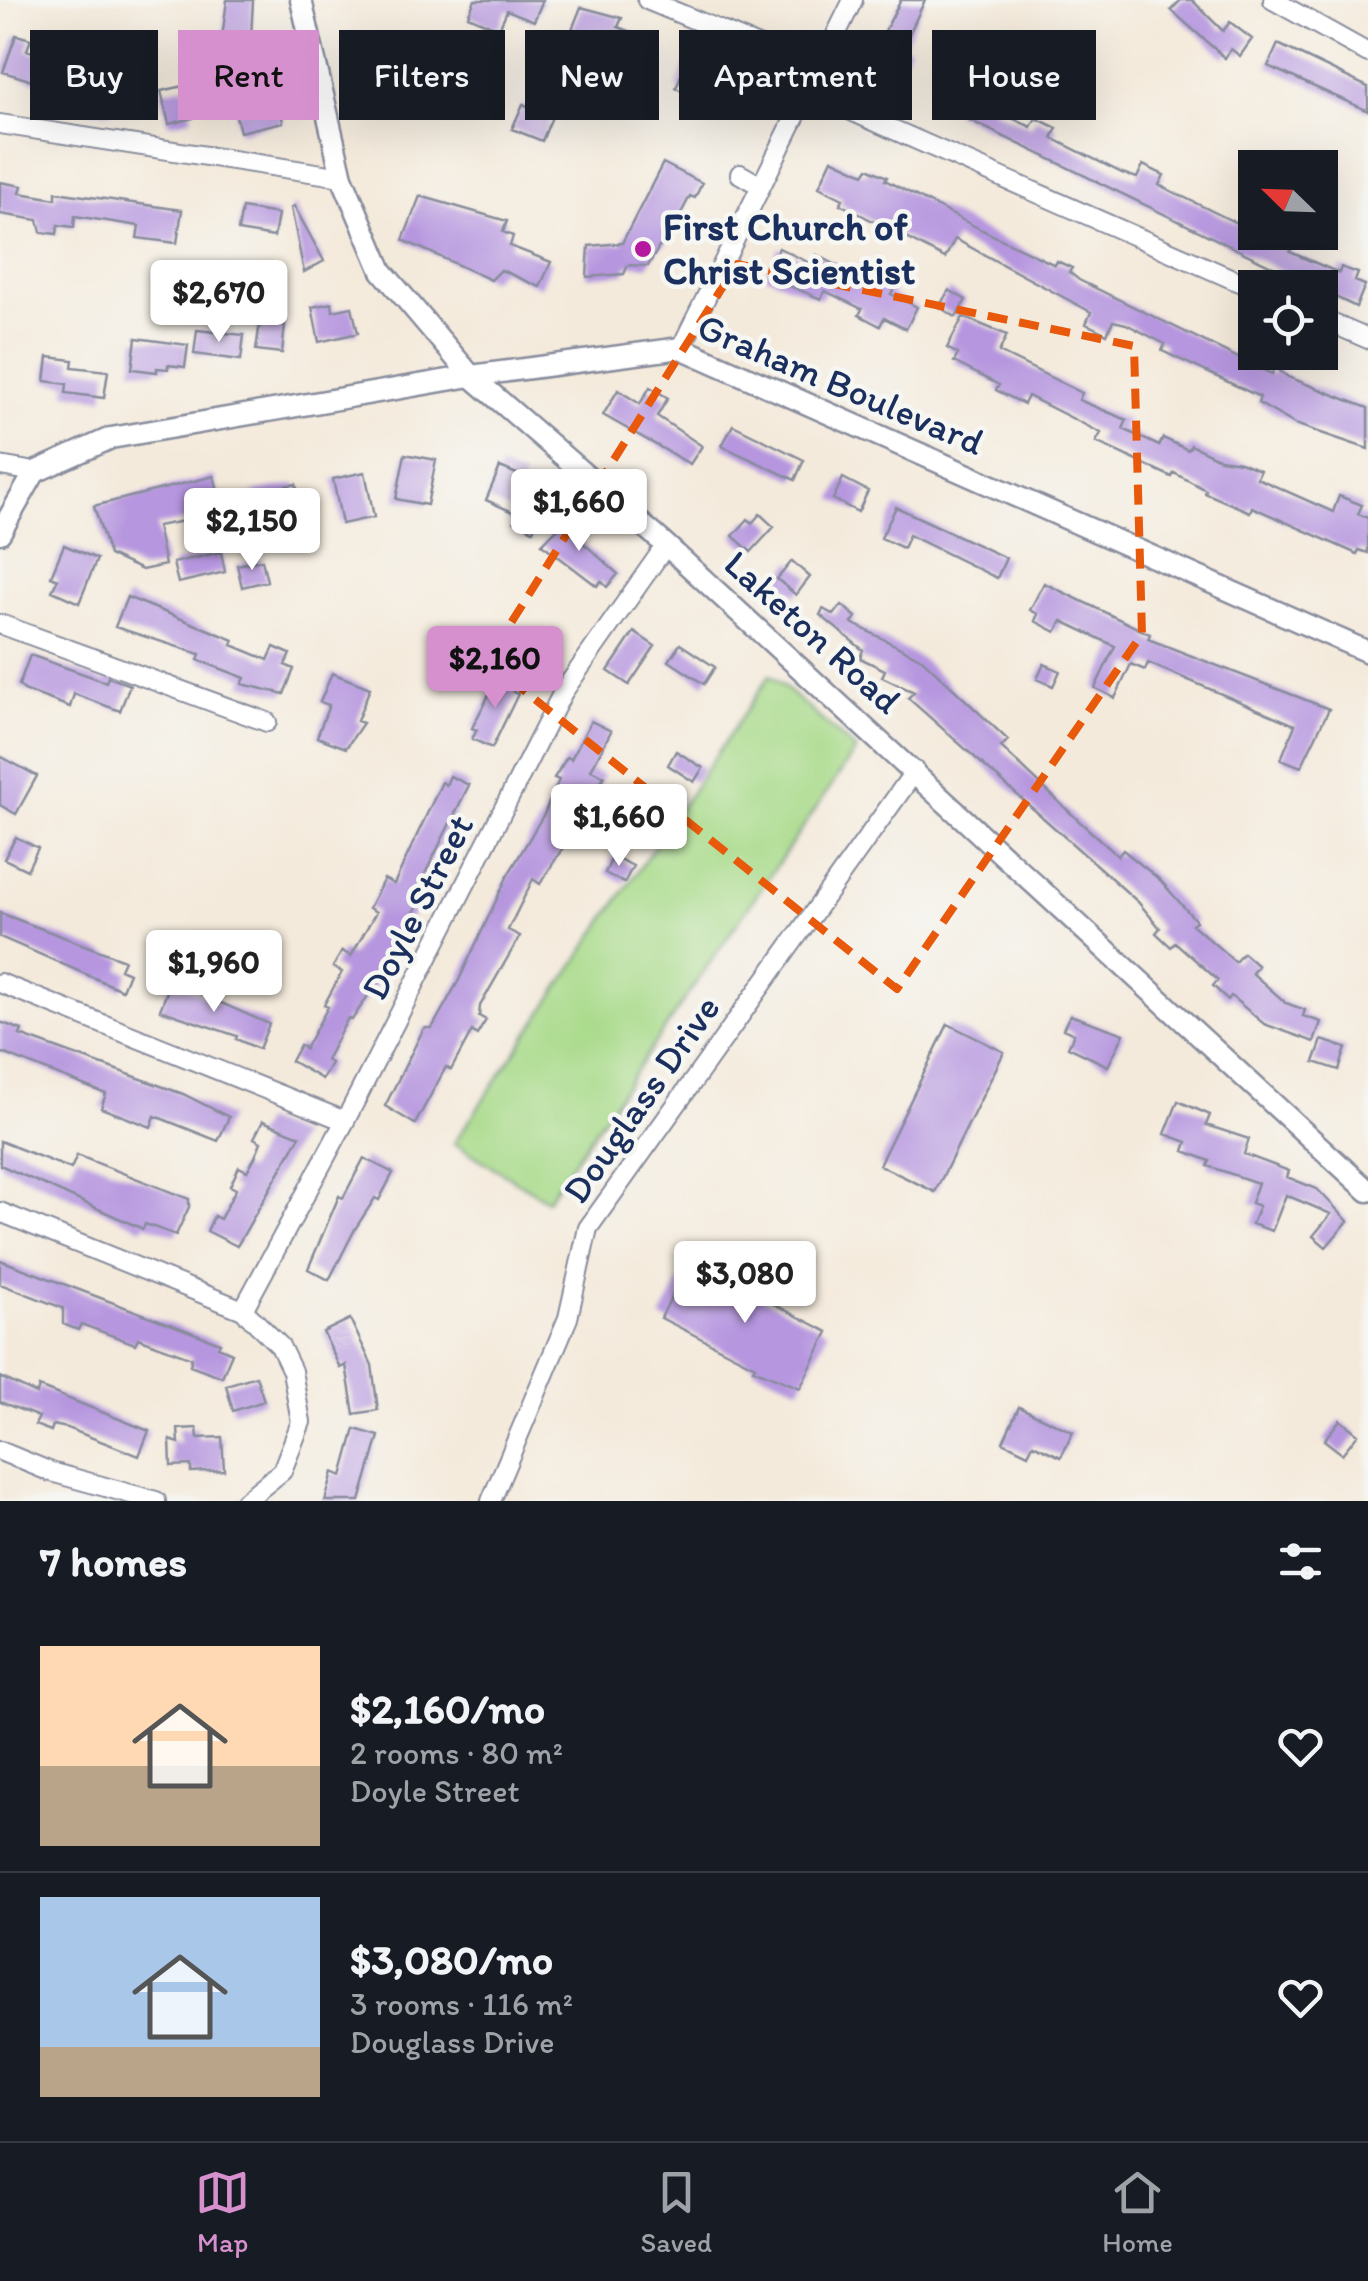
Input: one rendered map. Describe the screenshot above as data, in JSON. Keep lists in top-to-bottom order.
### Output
{
  "streets": {
    "street": [
      "Graham Boulevard",
      "Laketon Road",
      "Doyle Street",
      "Douglass Drive"
    ]
  },
  "crossings": [
    ["Graham Boulevard", "Laketon Road"],
    ["Laketon Road", "Doyle Street"],
    ["Laketon Road", "Douglass Drive"]
  ],
  "places": ["First Church of Christ Scientist"],
  "north": "top left",
  "page": {
    "chip": [
      "Buy",
      "Rent",
      "Filters",
      "New",
      "Apartment",
      "House"
    ],
    "price": [
      "$2,670",
      "$1,660",
      "$2,150",
      "$2,160",
      "$1,660",
      "$1,960",
      "$3,080"
    ],
    "heading": "7 homes",
    "list": [
      {
        "name": "$2,160/mo",
        "note": "2 rooms · 80 m² · Doyle Street"
      },
      {
        "name": "$3,080/mo",
        "note": "3 rooms · 116 m² · Douglass Drive"
      }
    ],
    "tabs": ["Map", "Saved", "Home"]
  }
}
